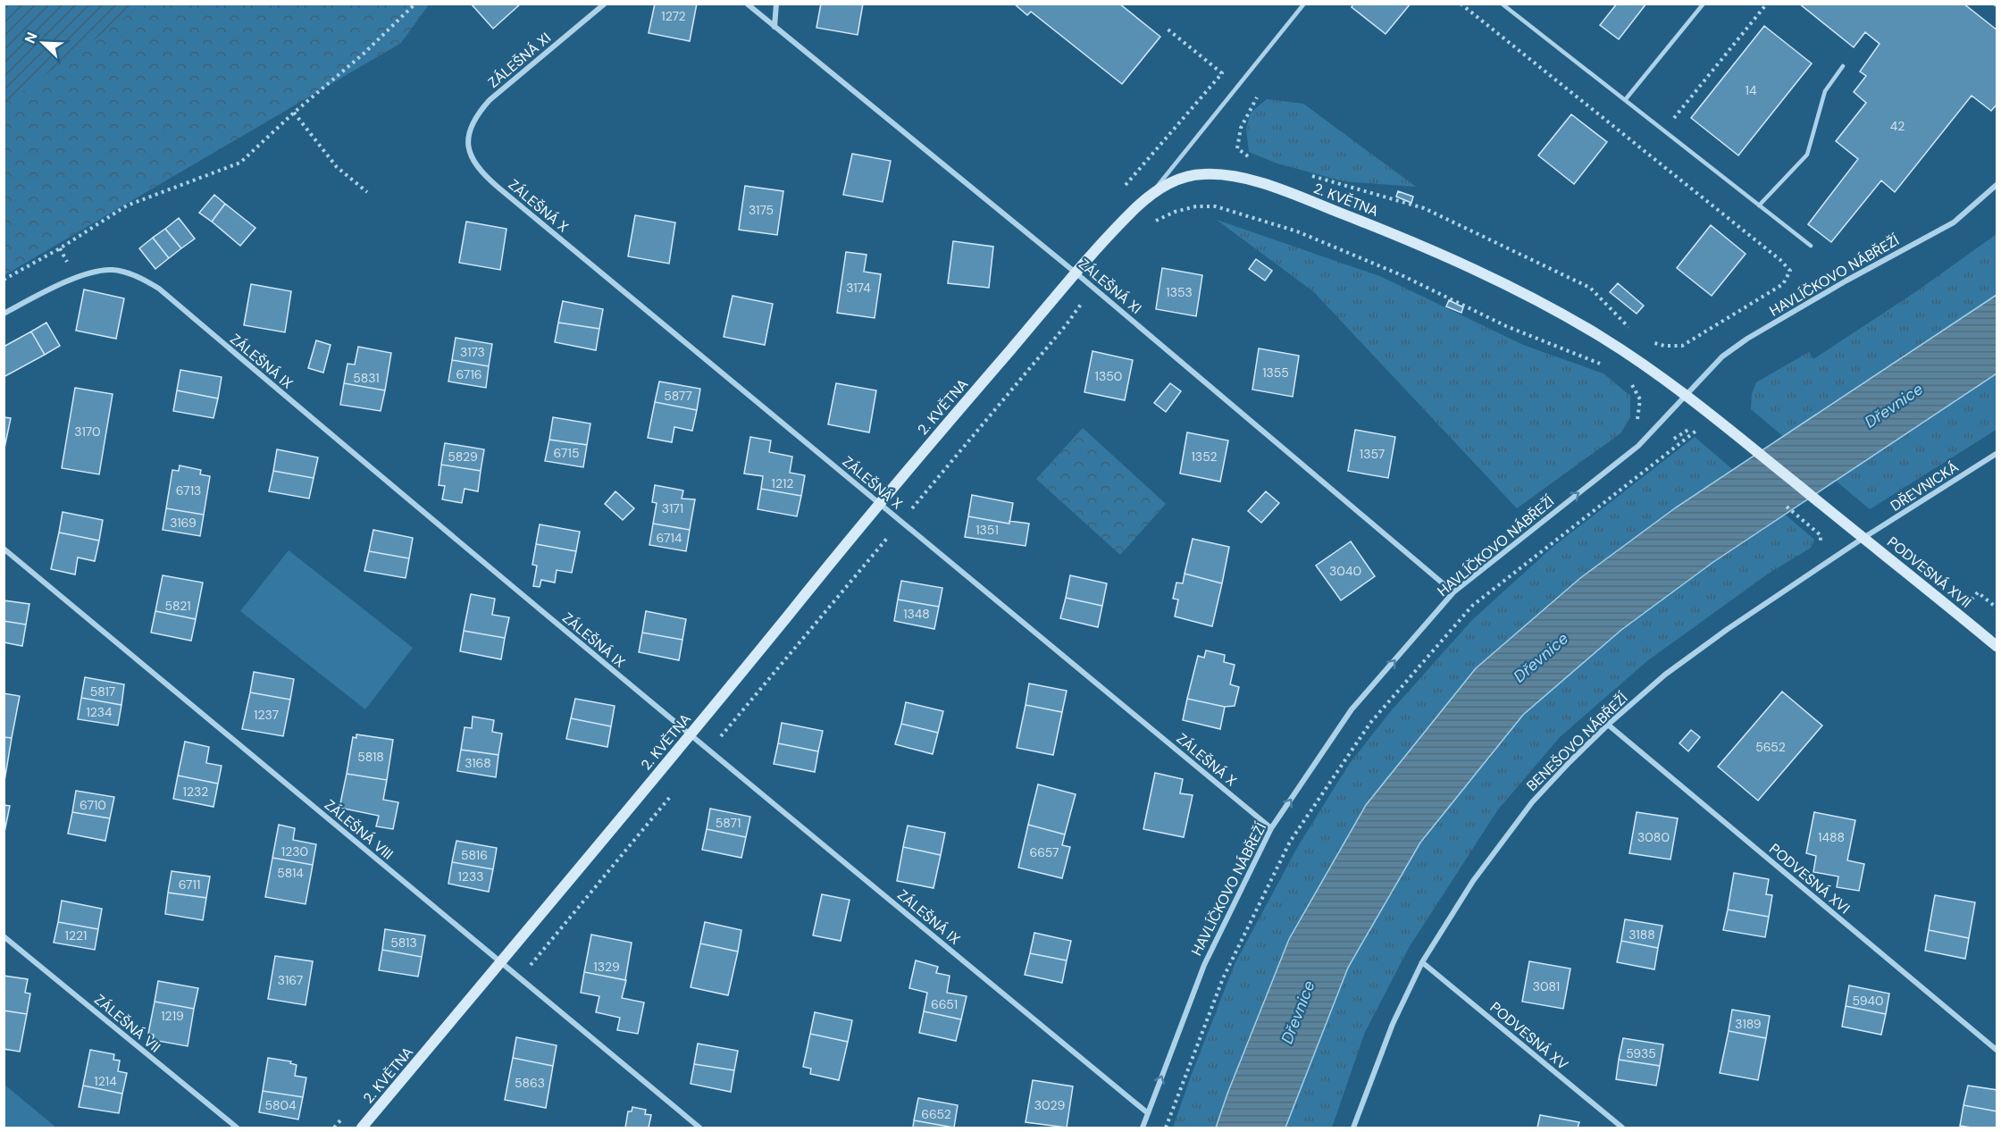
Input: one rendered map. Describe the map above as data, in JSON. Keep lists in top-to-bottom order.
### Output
{
  "streets": {
    "street": [
      "ZÁLEŠNÁ XI",
      "2. KVĚTNA",
      "ZÁLEŠNÁ X",
      "HAVLÍČKOVO NÁBŘEŽÍ",
      "ZÁLEŠNÁ IX",
      "DŘEVNICKÁ",
      "PODVESNÁ XVII",
      "BENEŠOVO NÁBŘEŽÍ",
      "ZÁLEŠNÁ VIII",
      "PODVESNÁ XVI",
      "ZÁLEŠNÁ VII",
      "PODVESNÁ XV"
    ]
  },
  "crossings": [
    ["ZÁLEŠNÁ XI", "2. KVĚTNA"],
    ["ZÁLEŠNÁ XI", "ZÁLEŠNÁ X"],
    ["ZÁLEŠNÁ XI", "HAVLÍČKOVO NÁBŘEŽÍ"],
    ["2. KVĚTNA", "ZÁLEŠNÁ X"],
    ["2. KVĚTNA", "HAVLÍČKOVO NÁBŘEŽÍ"],
    ["2. KVĚTNA", "ZÁLEŠNÁ IX"],
    ["2. KVĚTNA", "PODVESNÁ XVII"],
    ["2. KVĚTNA", "ZÁLEŠNÁ VIII"],
    ["ZÁLEŠNÁ X", "HAVLÍČKOVO NÁBŘEŽÍ"],
    ["HAVLÍČKOVO NÁBŘEŽÍ", "ZÁLEŠNÁ IX"],
    ["DŘEVNICKÁ", "PODVESNÁ XVII"],
    ["DŘEVNICKÁ", "BENEŠOVO NÁBŘEŽÍ"],
    ["PODVESNÁ XVII", "BENEŠOVO NÁBŘEŽÍ"],
    ["BENEŠOVO NÁBŘEŽÍ", "PODVESNÁ XVI"],
    ["BENEŠOVO NÁBŘEŽÍ", "PODVESNÁ XV"]
  ],
  "one_way": ["HAVLÍČKOVO NÁBŘEŽÍ"],
  "water": ["Dřevnice"],
  "house_numbers": [
    "1272",
    "14",
    "42",
    "3175",
    "3174",
    "1353",
    "3173",
    "1355",
    "6716",
    "1350",
    "5831",
    "5877",
    "3170",
    "6715",
    "1357",
    "5829",
    "1352",
    "1212",
    "6713",
    "3171",
    "3169",
    "1351",
    "6714",
    "3040",
    "5821",
    "1348",
    "5817",
    "1234",
    "1237",
    "5652",
    "5818",
    "3168",
    "1232",
    "6710",
    "5871",
    "3080",
    "1488",
    "1230",
    "6657",
    "5816",
    "5814",
    "1233",
    "6711",
    "3188",
    "1221",
    "5813",
    "1329",
    "3167",
    "3081",
    "5940",
    "6651",
    "1219",
    "3189",
    "5935",
    "1214",
    "5863",
    "5804",
    "3029",
    "6652"
  ],
  "north": "top left"
}
